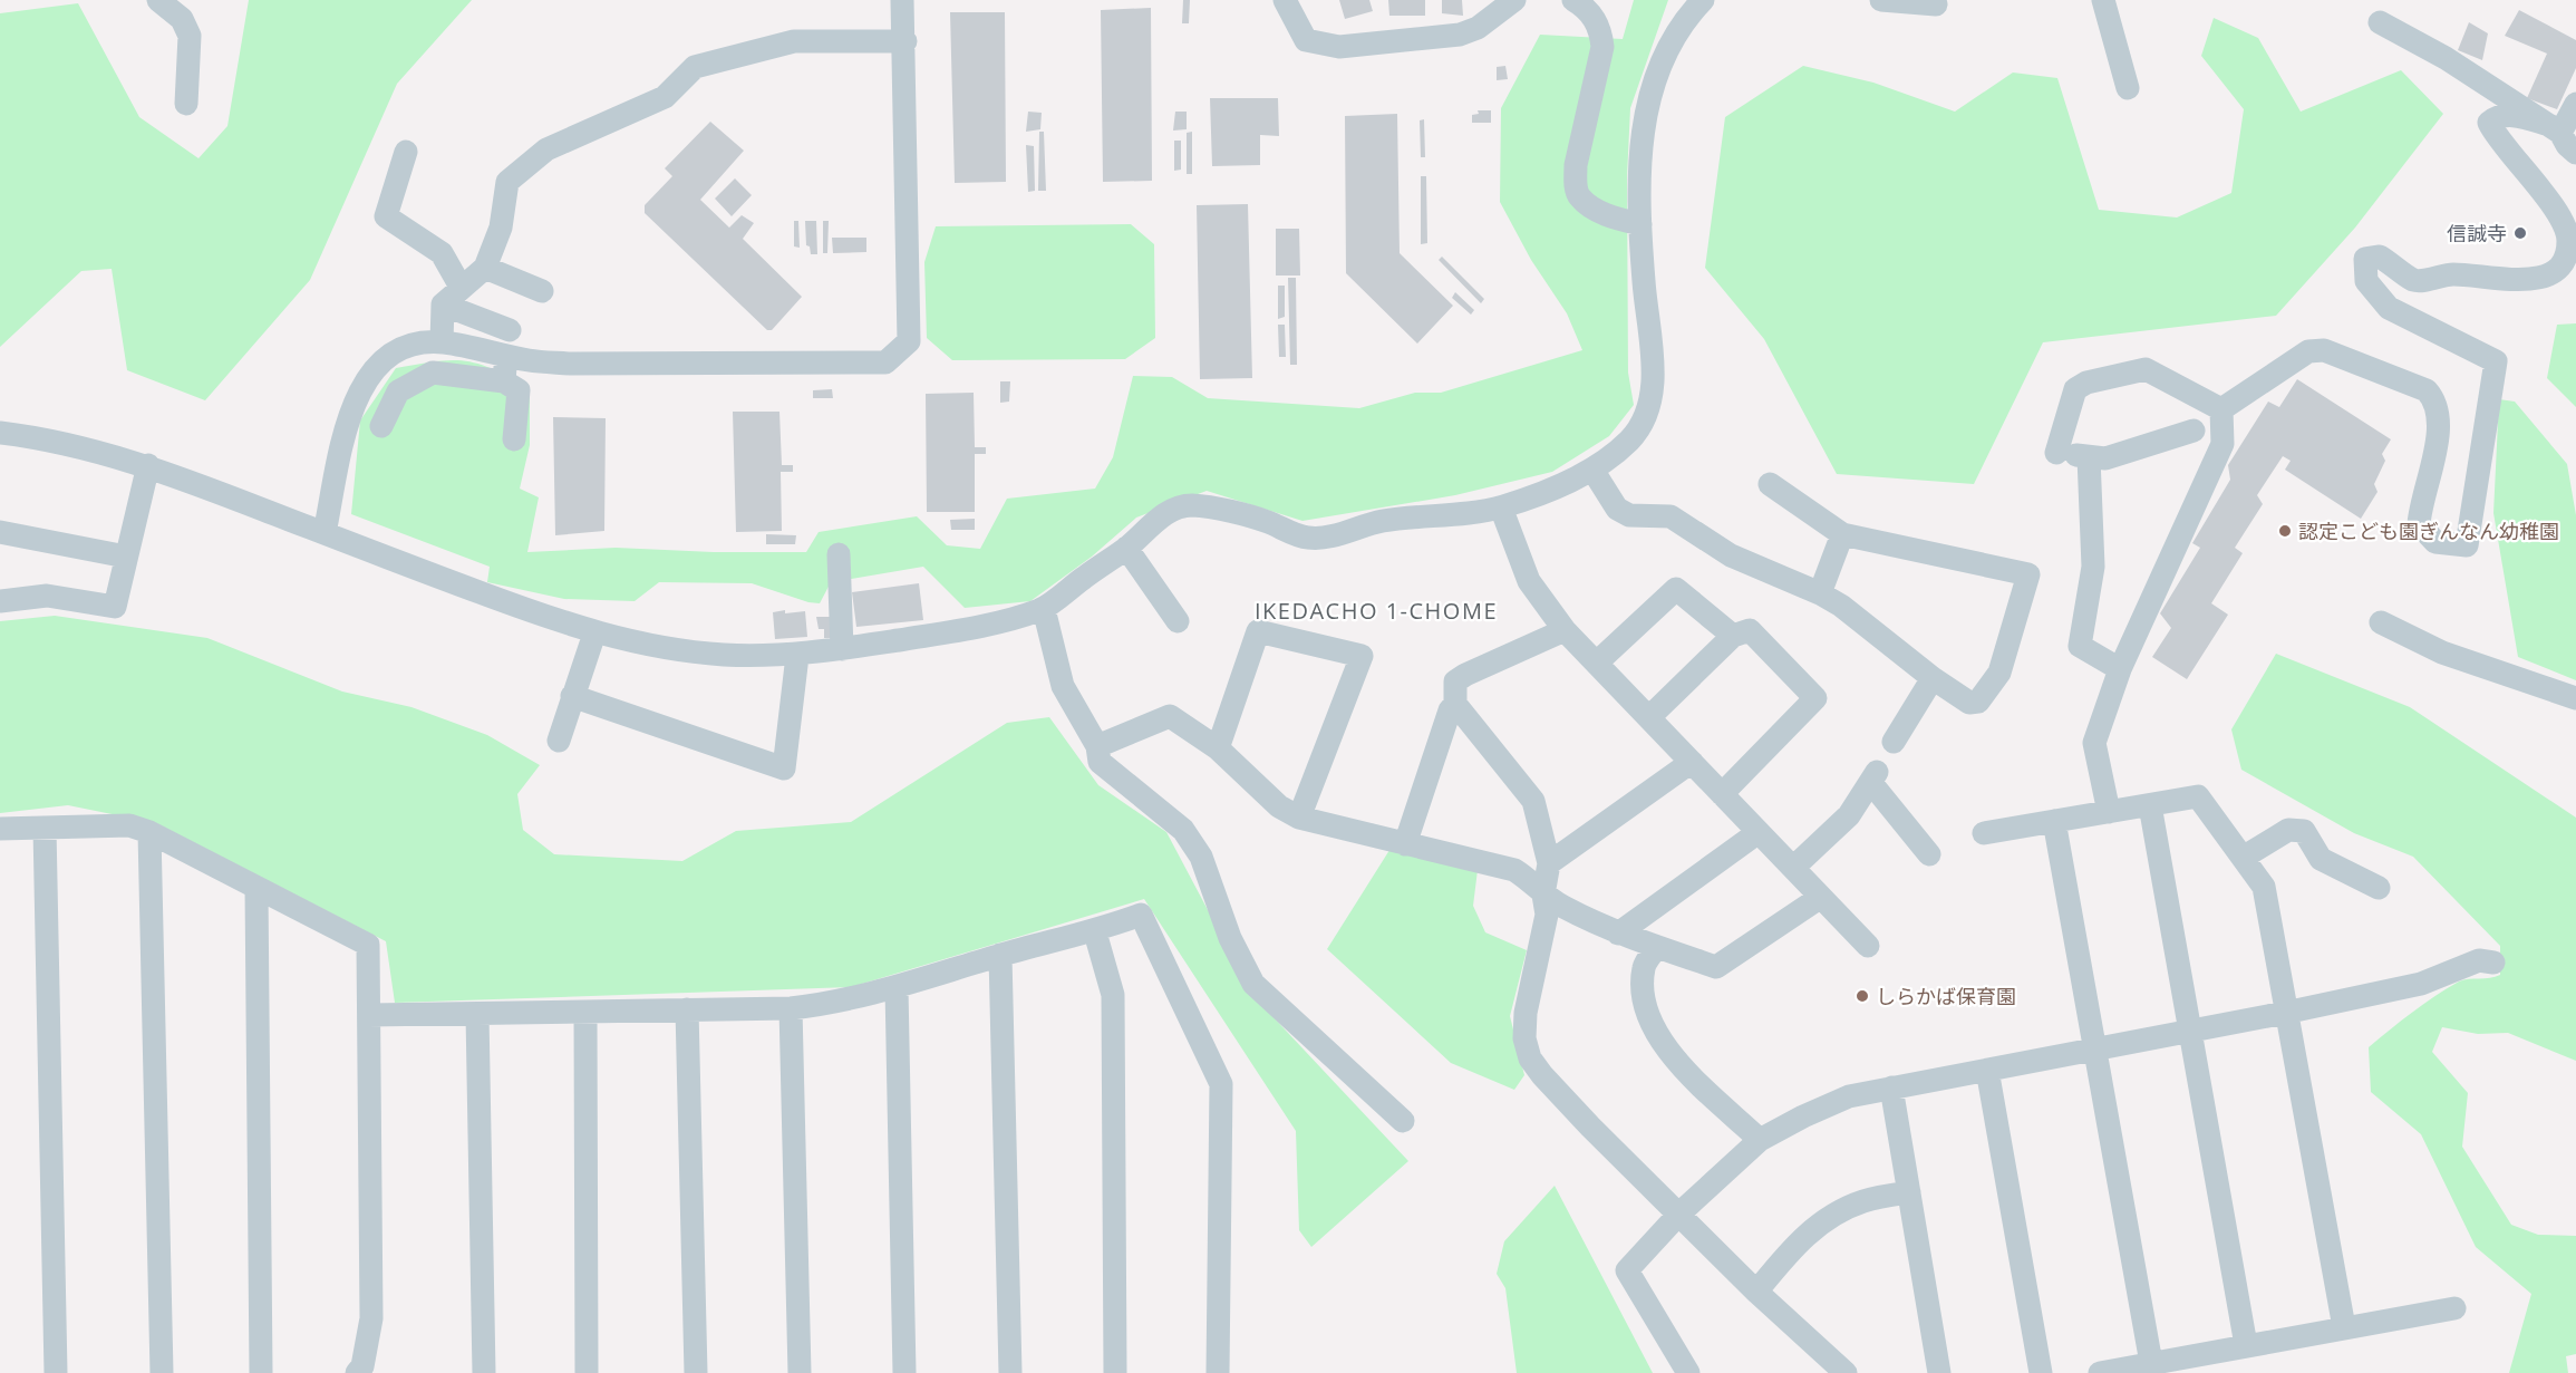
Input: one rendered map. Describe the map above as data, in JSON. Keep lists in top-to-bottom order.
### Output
{
  "districts": ["IKEDACHO 1-CHOME"],
  "places": ["信誠寺", "認定こども園ぎんなん幼稚園", "しらかば保育園"]
}
